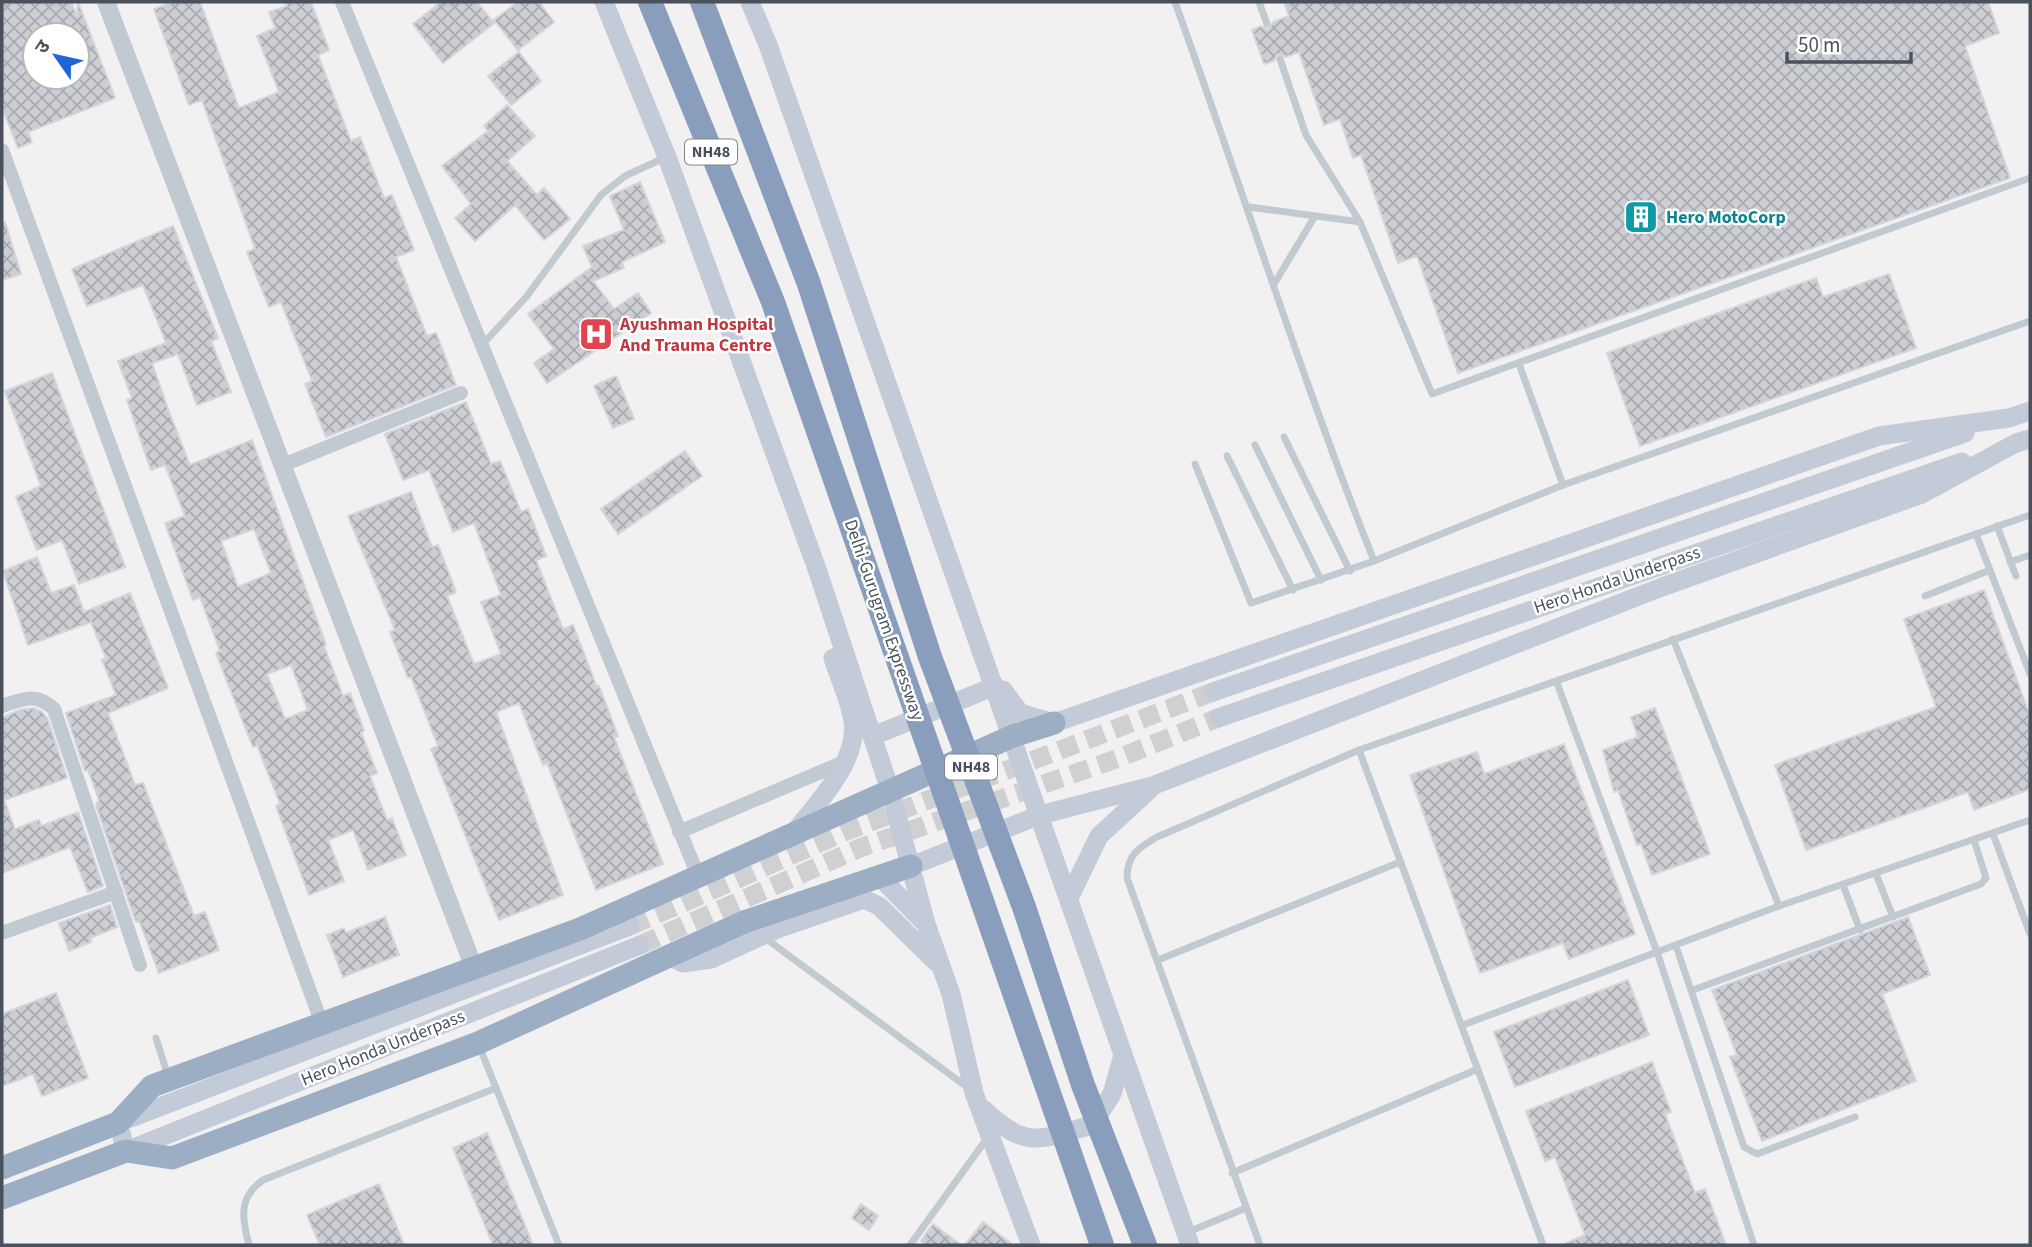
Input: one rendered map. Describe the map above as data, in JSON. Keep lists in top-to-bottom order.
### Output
{
  "streets": {
    "highway": ["NH48", "Delhi-Gurugram Expressway"],
    "main road": ["Hero Honda Underpass"]
  },
  "places": {
    "building": ["Hero MotoCorp"],
    "hospital": ["Ayushman Hospital And Trauma Centre"]
  },
  "scale_bar": "50 m",
  "north": "top left"
}
